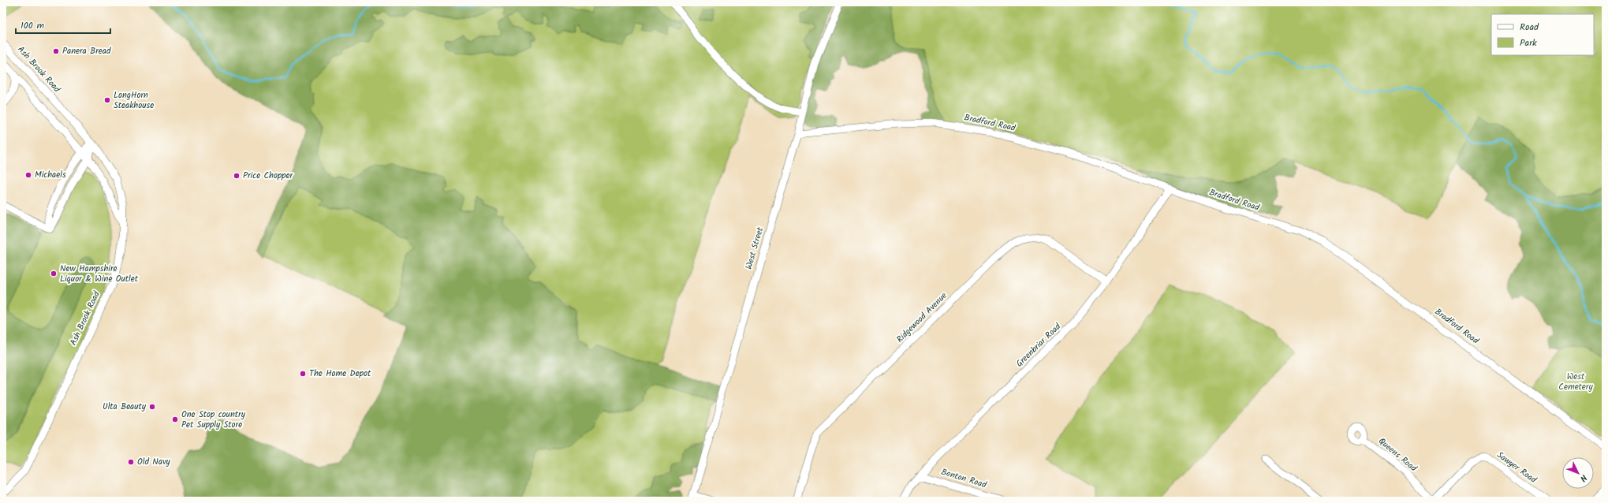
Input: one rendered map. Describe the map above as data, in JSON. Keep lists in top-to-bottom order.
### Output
{
  "streets": {
    "street": [
      "Ash Brook Road",
      "Bradford Road",
      "West Street",
      "Ridgewood Avenue",
      "Greenbriar Road",
      "Queens Road",
      "Sawyer Road",
      "Benton Road"
    ]
  },
  "crossings": [
    ["Bradford Road", "West Street"],
    ["Bradford Road", "Greenbriar Road"],
    ["Ridgewood Avenue", "Greenbriar Road"],
    ["Greenbriar Road", "Benton Road"],
    ["Queens Road", "Sawyer Road"]
  ],
  "parks": ["West Cemetery"],
  "places": [
    "Panera Bread",
    "LongHorn Steakhouse",
    "Michaels",
    "Price Chopper",
    "New Hampshire Liquor & Wine Outlet",
    "The Home Depot",
    "Ulta Beauty",
    "One Stop country Pet Supply Store",
    "Old Navy"
  ],
  "legend": ["Road", "Park"],
  "scale_bar": "100 m",
  "north": "bottom right"
}
